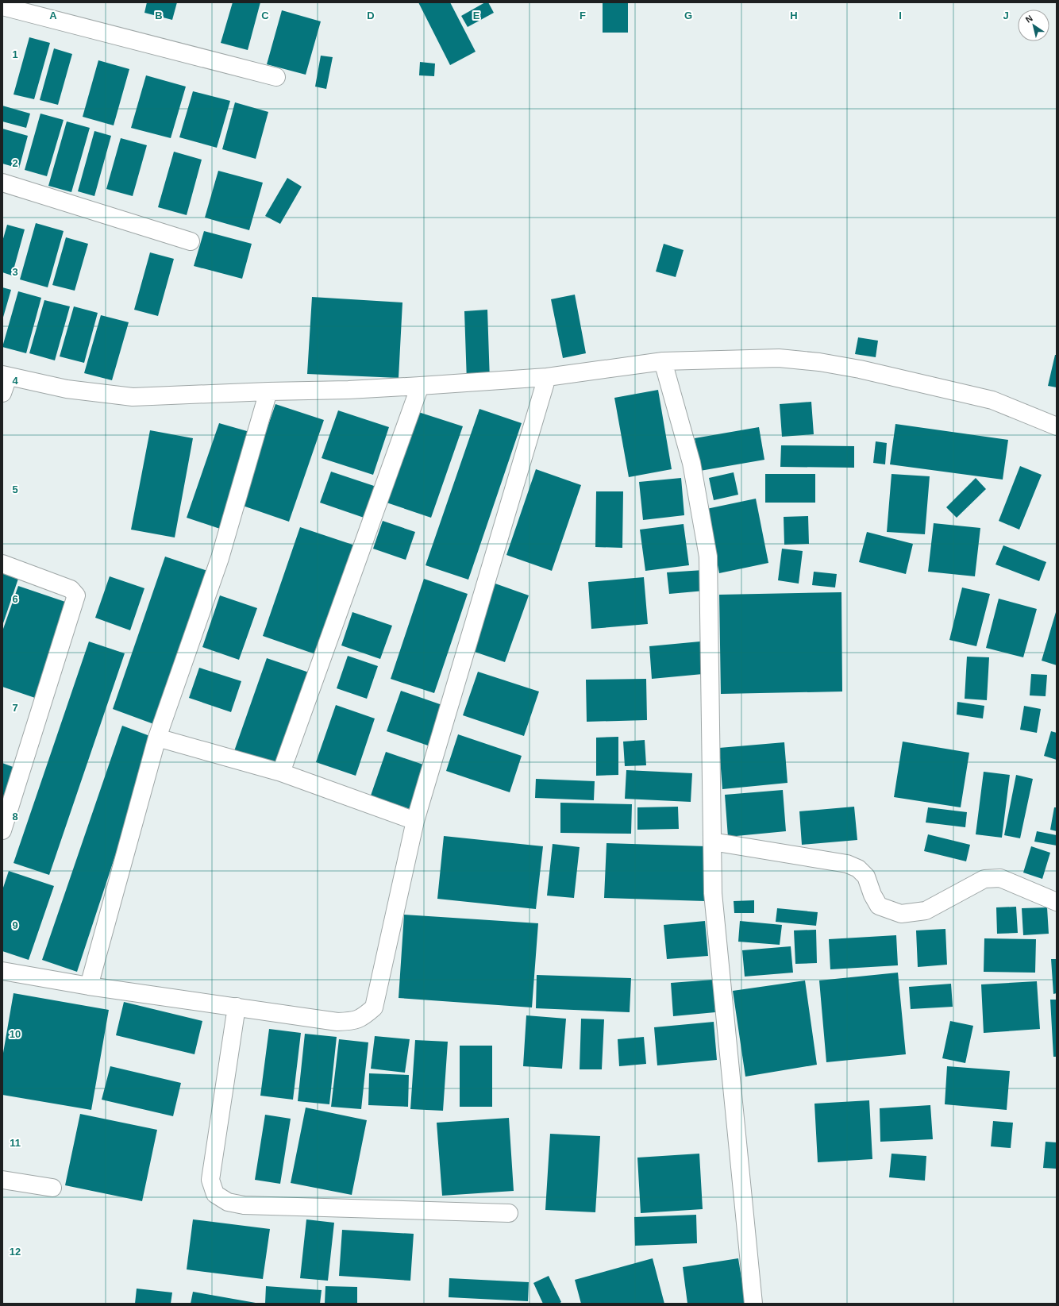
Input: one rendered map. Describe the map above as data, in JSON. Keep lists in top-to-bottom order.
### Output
{
  "north": "top left",
  "grid": {
    "columns": [
      "A",
      "B",
      "C",
      "D",
      "E",
      "F",
      "G",
      "H",
      "I",
      "J"
    ],
    "rows": [
      "1",
      "2",
      "3",
      "4",
      "5",
      "6",
      "7",
      "8",
      "9",
      "10",
      "11",
      "12"
    ]
  }
}
